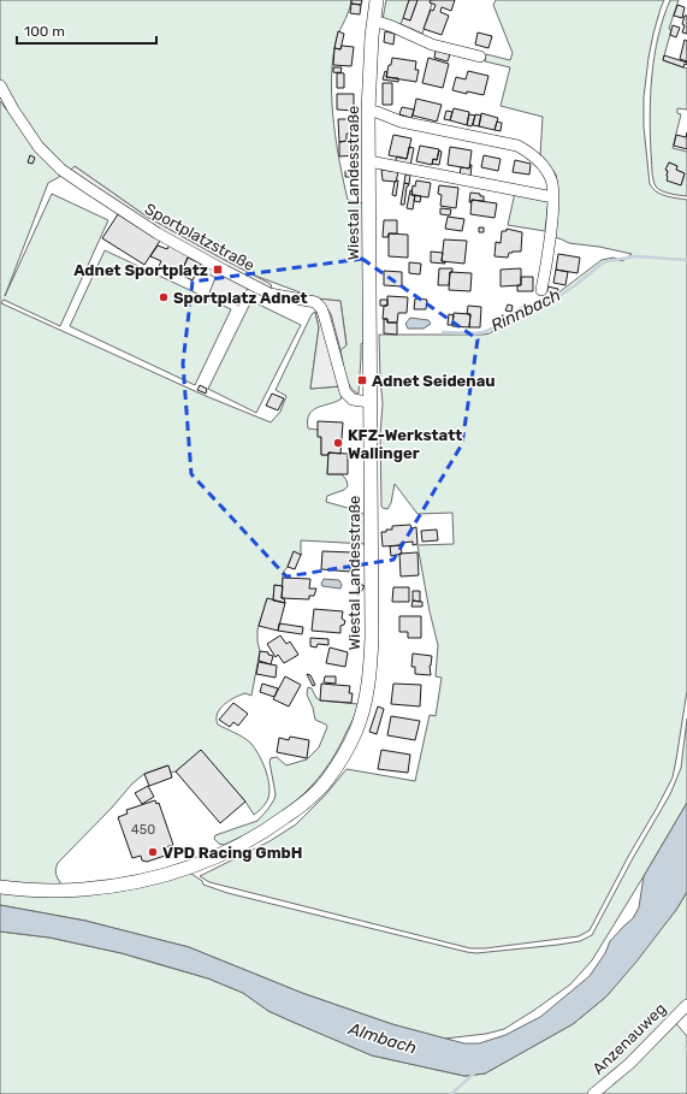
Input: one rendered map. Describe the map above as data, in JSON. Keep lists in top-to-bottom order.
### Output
{
  "streets": {
    "main road": ["Wiestal Landesstraße"],
    "street": ["Sportplatzstraße", "Anzenauweg"]
  },
  "crossings": [
    ["Wiestal Landesstraße", "Sportplatzstraße"]
  ],
  "water": ["Rinnbach", "Almbach"],
  "places": {
    "transit": ["Adnet Sportplatz", "Adnet Seidenau"],
    "other": ["Sportplatz Adnet", "KFZ-Werkstatt Wallinger", "VPD Racing GmbH"]
  },
  "house_numbers": ["450"],
  "scale_bar": "100 m"
}
